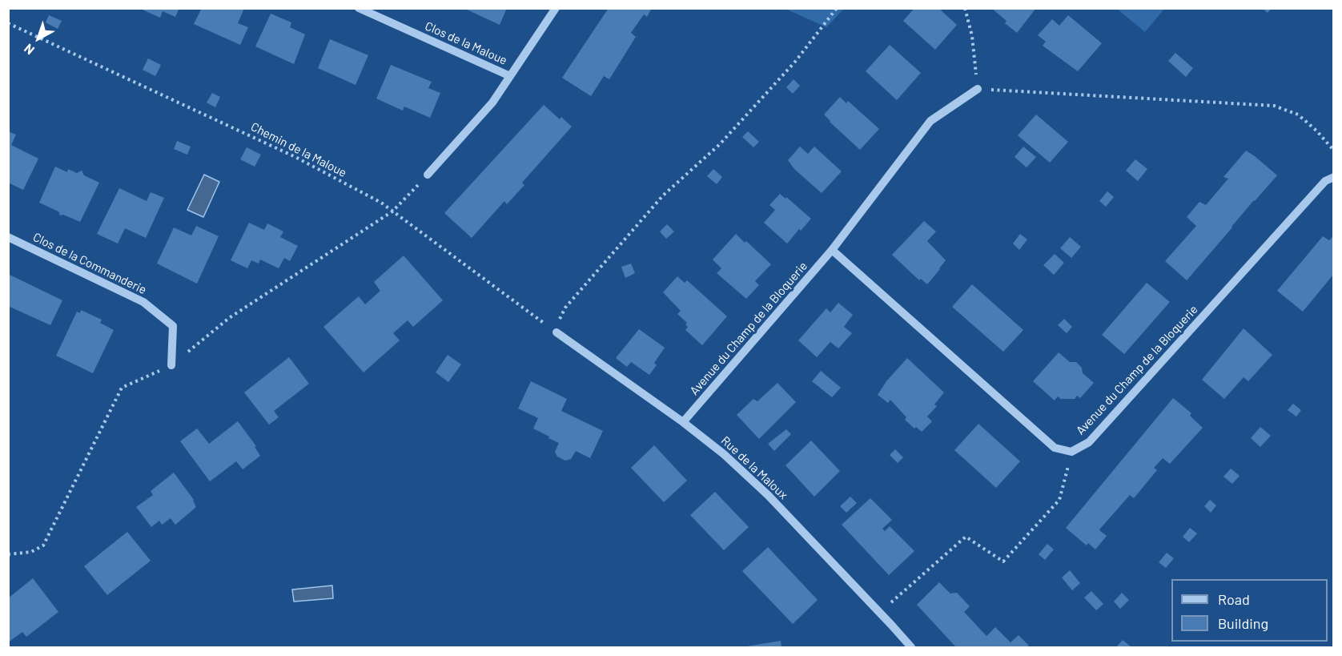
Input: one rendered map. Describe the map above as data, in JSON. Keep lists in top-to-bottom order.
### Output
{
  "streets": {
    "street": [
      "Clos de la Maloue",
      "Clos de la Commanderie",
      "Avenue du Champ de la Bloquerie",
      "Rue de la Maloux"
    ],
    "path": ["Chemin de la Maloue"]
  },
  "crossings": [
    ["Chemin de la Maloue", "Rue de la Maloux"],
    ["Avenue du Champ de la Bloquerie", "Rue de la Maloux"]
  ],
  "legend": ["Road", "Building"],
  "north": "bottom left"
}
